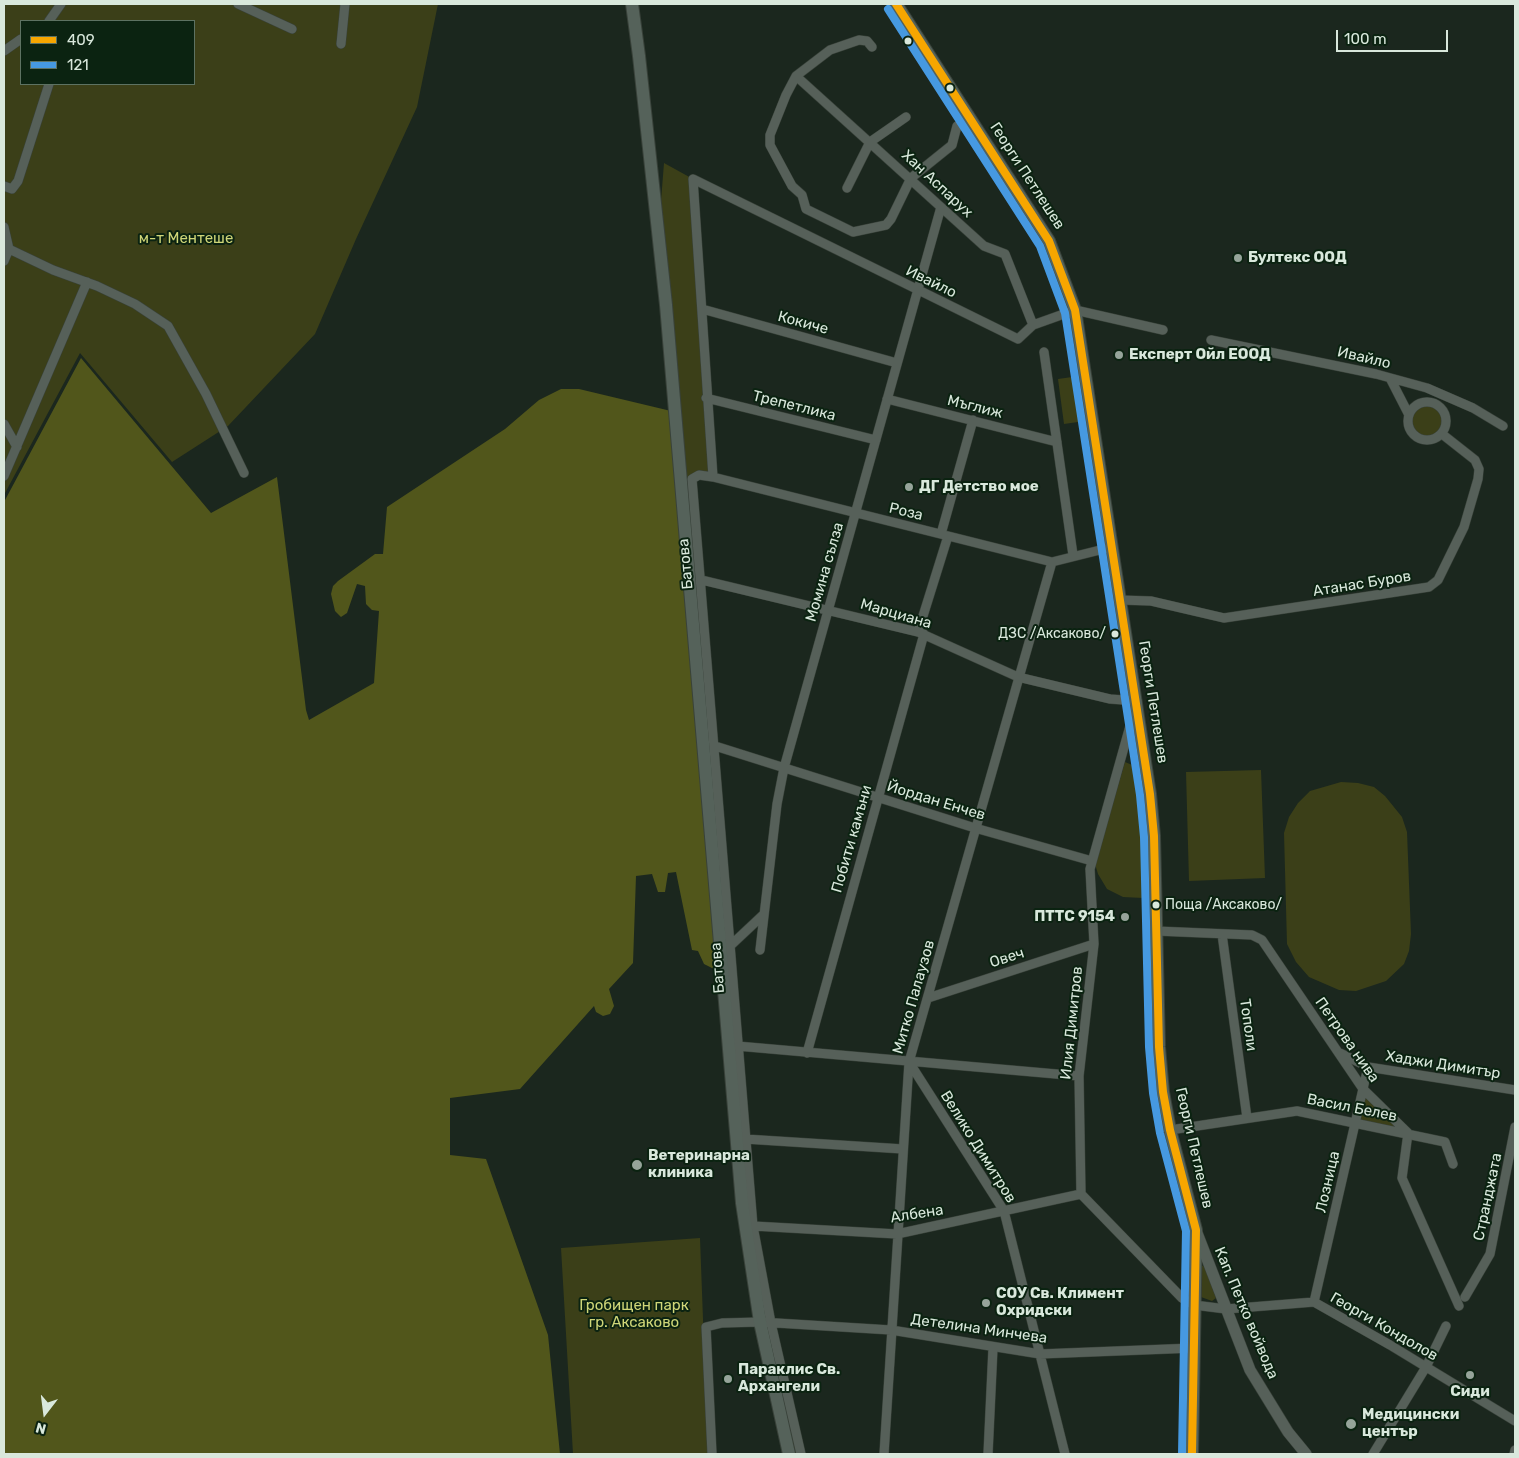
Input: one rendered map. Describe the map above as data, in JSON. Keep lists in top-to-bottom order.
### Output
{
  "streets": {
    "main road": ["Георги Петлешев"],
    "street": [
      "Хан Аспарух",
      "Ивайло",
      "Кокиче",
      "Трепетлика",
      "Мъглиж",
      "Роза",
      "Батова",
      "Момина сълза",
      "Атанас Буров",
      "Марциана",
      "Йордан Енчев",
      "Побити камъни",
      "Овеч",
      "Митко Палаузов",
      "Илия Димитров",
      "Тополи",
      "Петрова нива",
      "Хаджи Димитър",
      "Васил Белев",
      "Велико Димитров",
      "Лозница",
      "Странджата",
      "Албена",
      "Кап. Петко войвода",
      "Георги Кондолов",
      "Детелина Минчева"
    ]
  },
  "crossings": [
    ["Георги Петлешев", "Ивайло"],
    ["Георги Петлешев", "Роза"],
    ["Георги Петлешев", "Атанас Буров"],
    ["Георги Петлешев", "Марциана"],
    ["Георги Петлешев", "Илия Димитров"],
    ["Георги Петлешев", "Петрова нива"],
    ["Георги Петлешев", "Васил Белев"],
    ["Георги Петлешев", "Кап. Петко войвода"],
    ["Георги Петлешев", "Георги Кондолов"],
    ["Георги Петлешев", "Детелина Минчева"],
    ["Хан Аспарух", "Ивайло"],
    ["Хан Аспарух", "Момина сълза"],
    ["Ивайло", "Кокиче"],
    ["Ивайло", "Момина сълза"],
    ["Кокиче", "Момина сълза"],
    ["Трепетлика", "Момина сълза"],
    ["Мъглиж", "Момина сълза"],
    ["Мъглиж", "Побити камъни"],
    ["Роза", "Батова"],
    ["Роза", "Момина сълза"],
    ["Роза", "Побити камъни"],
    ["Роза", "Митко Палаузов"],
    ["Батова", "Марциана"],
    ["Батова", "Йордан Енчев"],
    ["Батова", "Албена"],
    ["Батова", "Детелина Минчева"],
    ["Момина сълза", "Марциана"],
    ["Момина сълза", "Йордан Енчев"],
    ["Марциана", "Побити камъни"],
    ["Марциана", "Митко Палаузов"],
    ["Марциана", "Илия Димитров"],
    ["Йордан Енчев", "Побити камъни"],
    ["Йордан Енчев", "Митко Палаузов"],
    ["Йордан Енчев", "Илия Димитров"],
    ["Овеч", "Митко Палаузов"],
    ["Овеч", "Илия Димитров"],
    ["Митко Палаузов", "Велико Димитров"],
    ["Митко Палаузов", "Албена"],
    ["Митко Палаузов", "Детелина Минчева"],
    ["Илия Димитров", "Албена"],
    ["Тополи", "Петрова нива"],
    ["Тополи", "Васил Белев"],
    ["Петрова нива", "Хаджи Димитър"],
    ["Петрова нива", "Васил Белев"],
    ["Петрова нива", "Лозница"],
    ["Хаджи Димитър", "Лозница"],
    ["Васил Белев", "Лозница"],
    ["Велико Димитров", "Албена"],
    ["Велико Димитров", "Детелина Минчева"],
    ["Лозница", "Георги Кондолов"],
    ["Кап. Петко войвода", "Георги Кондолов"]
  ],
  "parks": ["м-т Ментeше", "Гробищен парк гр. Аксаково"],
  "places": [
    "Бултекс ООД",
    "Експерт Ойл ЕООД",
    "ДГ Детство мое",
    "ДЗС /Аксаково/",
    "Поща /Аксаково/",
    "ПТТС 9154",
    "Ветеринарна клиника",
    "СОУ Св. Климент Охридски",
    "Сиди",
    "Параклис Св. Архангели",
    "Медицински център"
  ],
  "lines": ["transit line 409", "transit line 121"],
  "legend": ["409", "121"],
  "scale_bar": "100 m",
  "north": "bottom"
}
